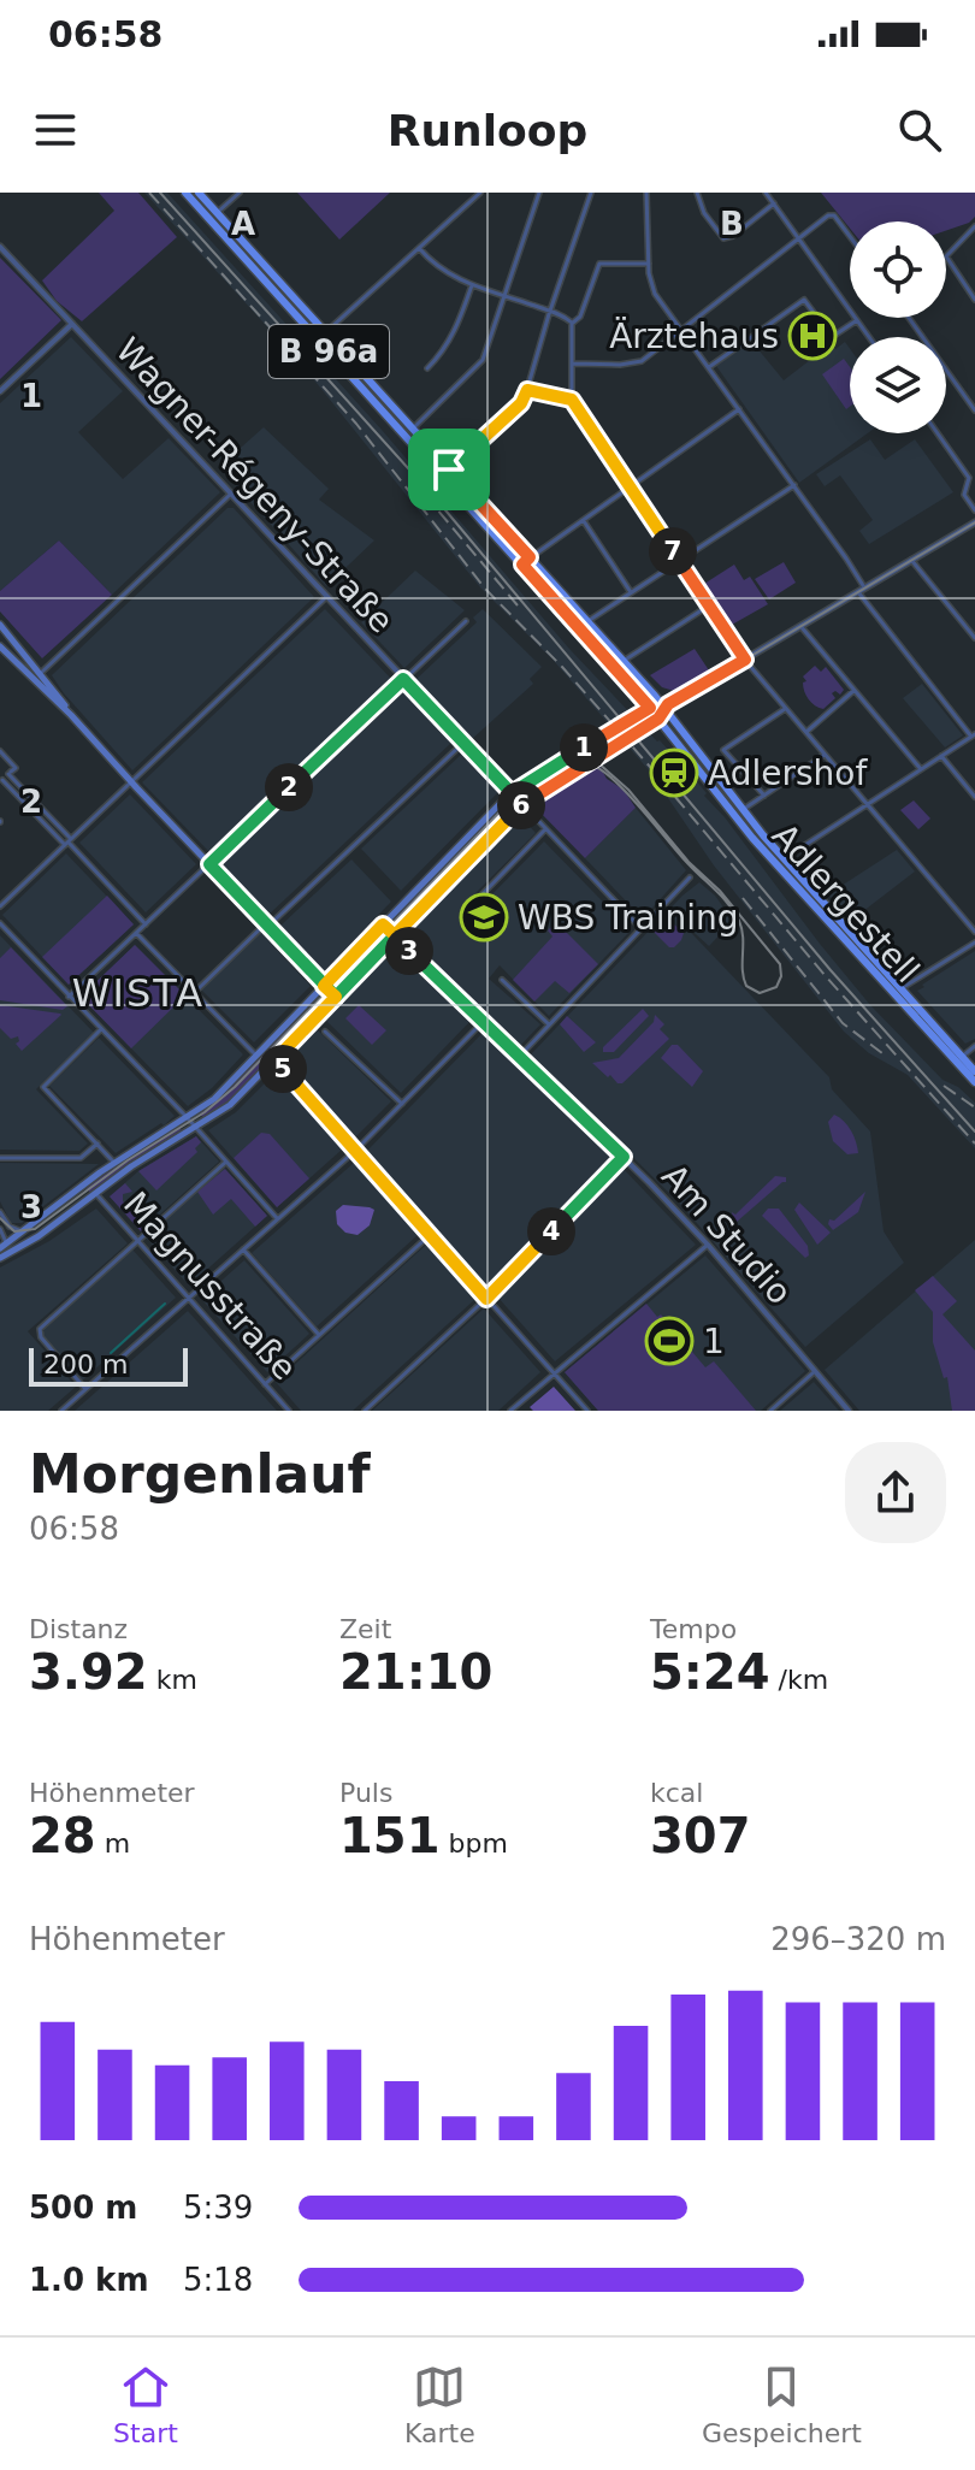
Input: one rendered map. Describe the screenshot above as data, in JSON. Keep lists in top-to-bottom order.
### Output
{
  "streets": {
    "main road": ["B 96a", "Adlergestell"],
    "street": ["Wagner-Régeny-Straße", "Am Studio", "Magnusstraße"]
  },
  "districts": ["WISTA"],
  "places": {
    "hospital": ["Ärztehaus"],
    "station": ["Adlershof"],
    "school or university": ["WBS Training"],
    "sports": ["1"]
  },
  "scale_bar": "200 m",
  "page": {
    "status": "06:58",
    "header": "Runloop",
    "pins": [
      "7",
      "1",
      "2",
      "6",
      "3",
      "5",
      "4"
    ],
    "scale": "200 m",
    "heading": ["Morgenlauf", "06:58"],
    "stats": [
      ["Distanz", "3.92 km"],
      ["Zeit", "21:10"],
      ["Tempo", "5:24 /km"],
      ["Höhenmeter", "28 m"],
      ["Puls", "151 bpm"],
      ["kcal", "307"]
    ],
    "chart": ["Höhenmeter", "296–320 m"],
    "list": [
      {
        "name": "500 m",
        "note": "5:39"
      },
      {
        "name": "1.0 km",
        "note": "5:18"
      }
    ],
    "tabs": ["Start", "Karte", "Gespeichert"]
  },
  "grid": {
    "columns": ["A", "B"],
    "rows": ["1", "2", "3"]
  }
}
